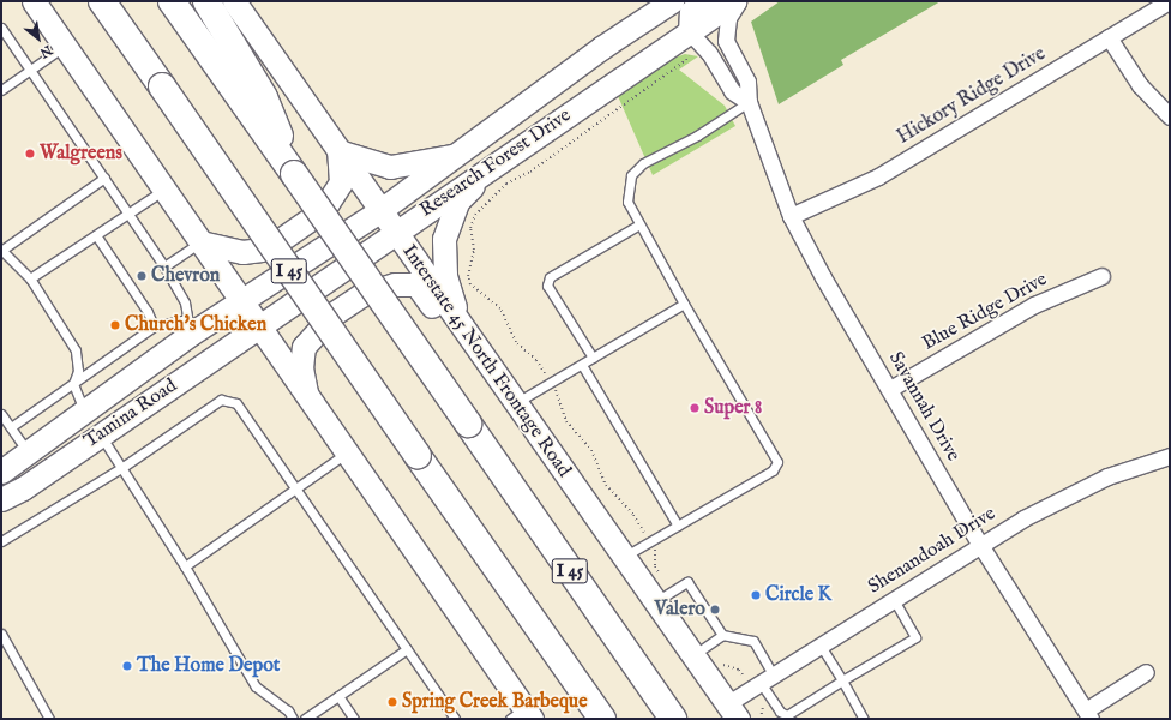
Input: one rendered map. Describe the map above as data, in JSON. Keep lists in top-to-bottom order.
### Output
{
  "streets": {
    "highway": ["I 45"],
    "main road": ["Research Forest Drive", "Interstate 45 North Frontage Road", "Tamina Road"],
    "street": [
      "Hickory Ridge Drive",
      "Blue Ridge Drive",
      "Savannah Drive",
      "Shenandoah Drive"
    ]
  },
  "crossings": [
    ["Hickory Ridge Drive", "Savannah Drive"],
    ["Research Forest Drive", "Interstate 45 North Frontage Road"],
    ["Research Forest Drive", "Tamina Road"],
    ["Blue Ridge Drive", "Savannah Drive"],
    ["Interstate 45 North Frontage Road", "Shenandoah Drive"],
    ["Savannah Drive", "Shenandoah Drive"]
  ],
  "places": [
    "Walgreens",
    "Chevron",
    "Church's Chicken",
    "Super 8",
    "Circle K",
    "Valero",
    "The Home Depot",
    "Spring Creek Barbeque"
  ],
  "north": "bottom right"
}
